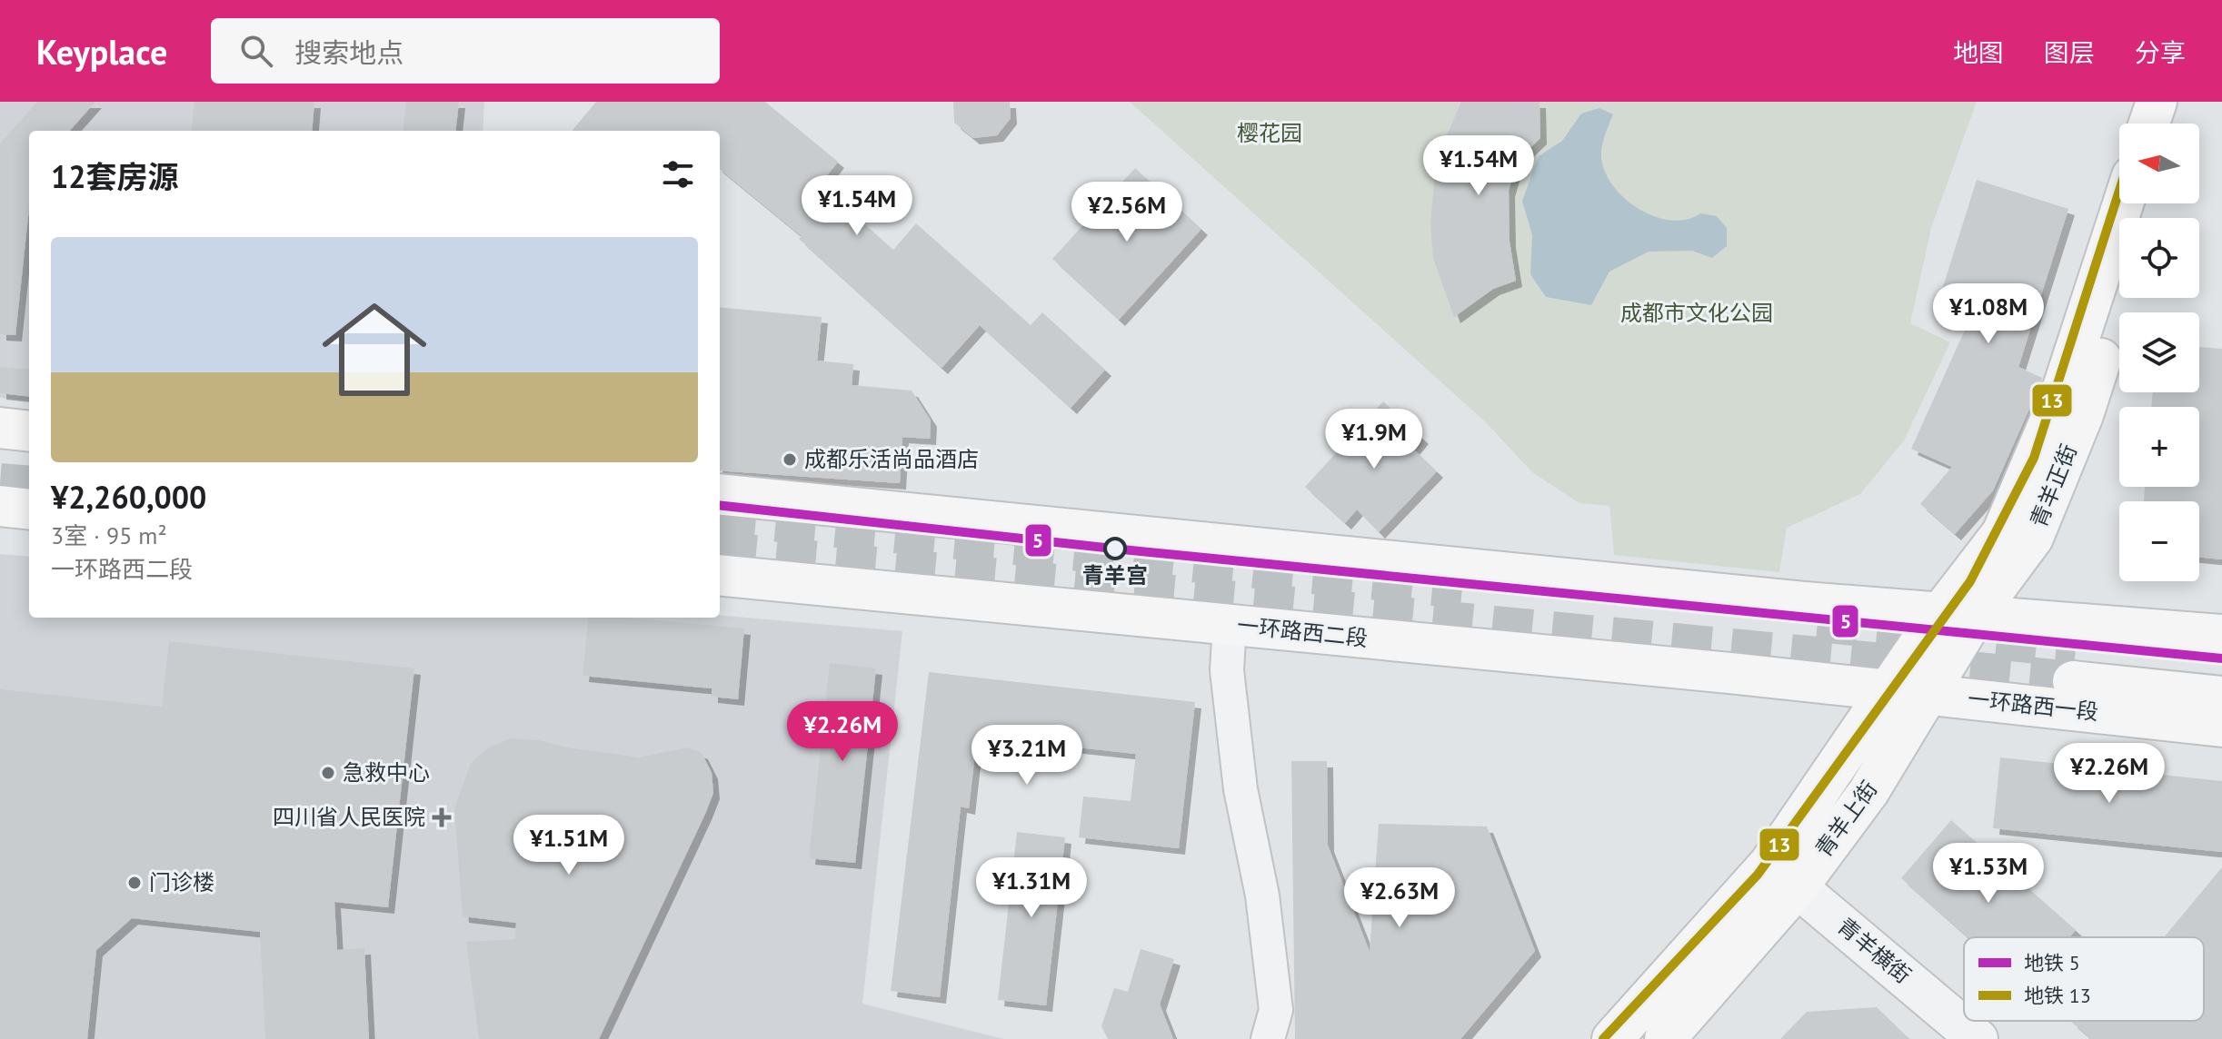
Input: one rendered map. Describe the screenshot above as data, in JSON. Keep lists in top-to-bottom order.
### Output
{
  "streets": {
    "main road": [
      "青羊正街",
      "一环路西二段",
      "一环路西一段",
      "青羊上街"
    ],
    "street": ["青羊横街"]
  },
  "crossings": [
    ["青羊正街", "青羊上街"],
    ["一环路西二段", "一环路西一段"],
    ["一环路西二段", "青羊上街"],
    ["一环路西一段", "青羊上街"],
    ["青羊上街", "青羊横街"]
  ],
  "parks": ["樱花园", "成都市文化公园"],
  "places": {
    "other": [
      "成都乐活尚品酒店",
      "青羊宫",
      "急救中心",
      "门诊楼"
    ],
    "health": ["四川省人民医院"]
  },
  "lines": ["metro line 13", "metro line 5"],
  "legend": ["地铁 5", "地铁 13"],
  "north": "left",
  "page": {
    "header": "Keyplace",
    "search": "搜索地点",
    "nav": ["地图", "图层", "分享"],
    "map_buttons": ["+", "−"],
    "heading": "12套房源",
    "price": [
      "¥1.54M",
      "¥1.54M",
      "¥2.56M",
      "¥1.08M",
      "¥1.9M",
      "¥2.26M",
      "¥3.21M",
      "¥2.26M",
      "¥1.51M",
      "¥1.53M",
      "¥1.31M",
      "¥2.63M"
    ],
    "list": [
      {
        "name": "¥2,260,000",
        "note": "3室 · 95 m² · 一环路西二段"
      }
    ]
  }
}
